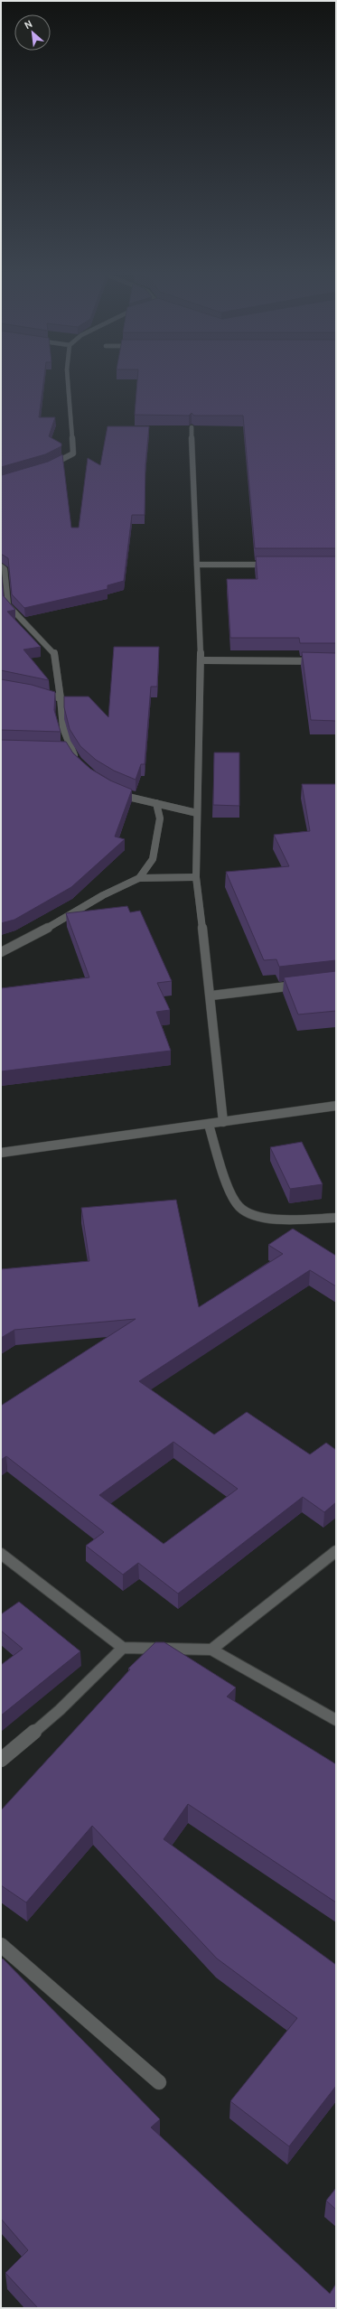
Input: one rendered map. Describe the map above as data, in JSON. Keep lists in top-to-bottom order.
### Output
{
  "north": "top left"
}
